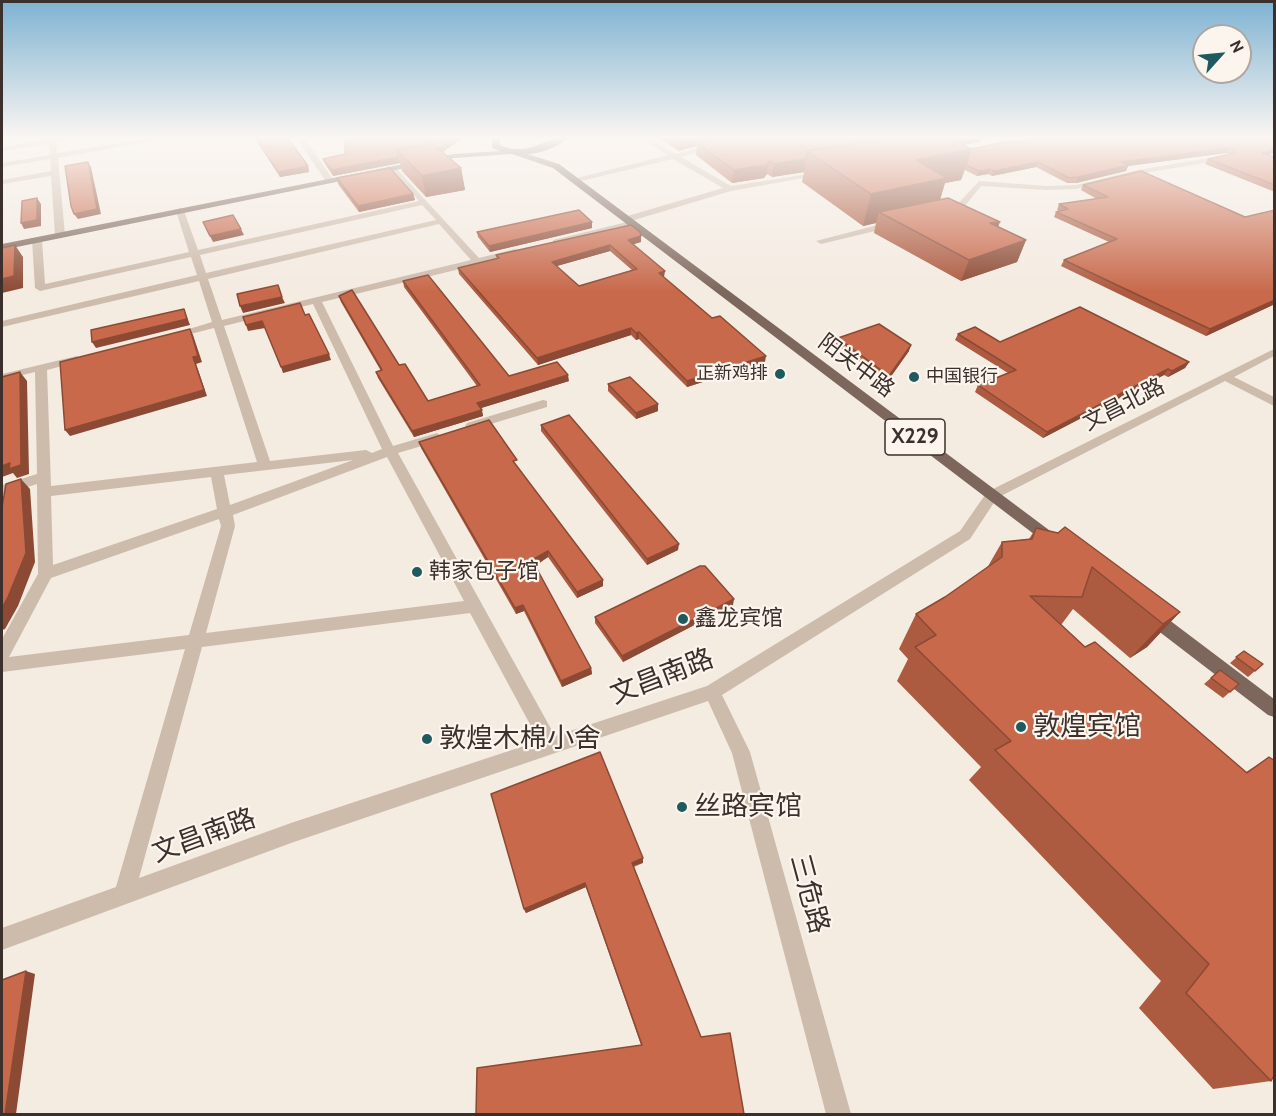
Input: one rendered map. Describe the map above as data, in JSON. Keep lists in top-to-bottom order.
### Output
{
  "streets": {
    "main road": ["阳关中路", "X229"],
    "street": ["文昌北路", "文昌南路", "三危路"]
  },
  "crossings": [
    ["阳关中路", "文昌北路"],
    ["阳关中路", "文昌南路"],
    ["文昌北路", "文昌南路"],
    ["文昌南路", "三危路"]
  ],
  "places": [
    "正新鸡排",
    "中国银行",
    "韩家包子馆",
    "鑫龙宾馆",
    "敦煌宾馆",
    "敦煌木棉小舍",
    "丝路宾馆"
  ],
  "north": "top right"
}
